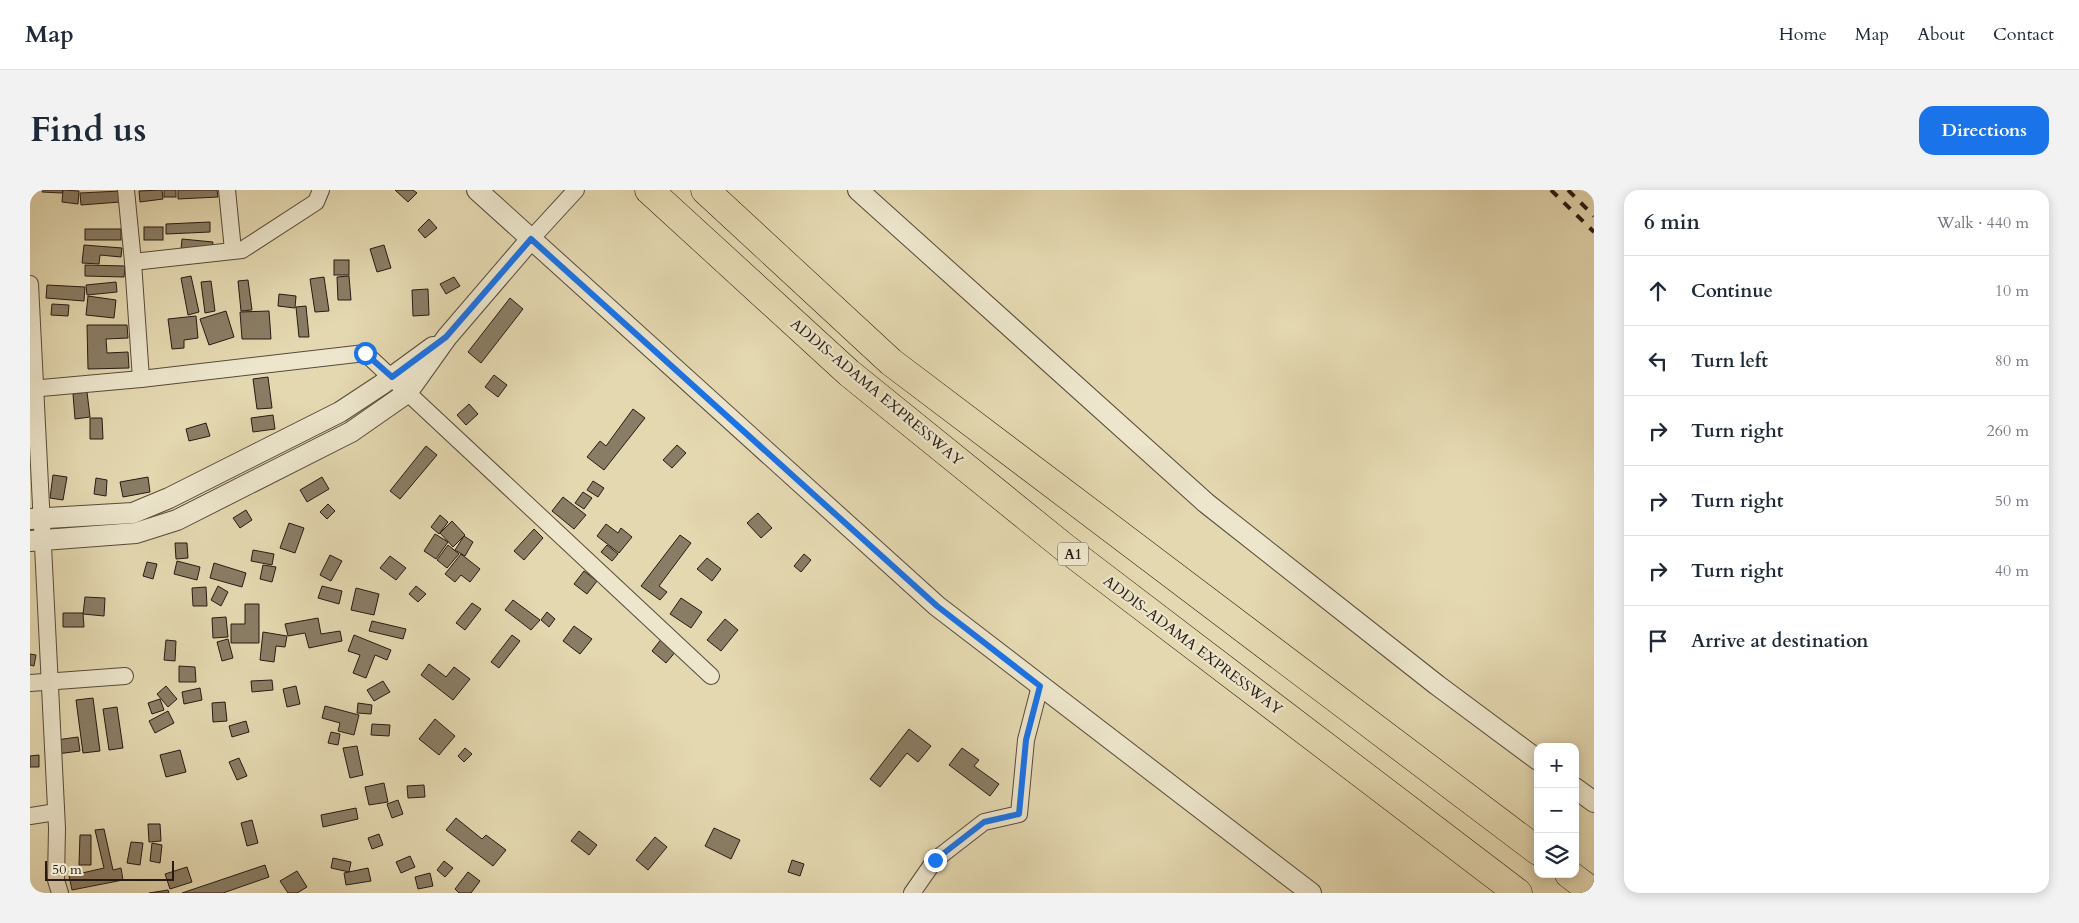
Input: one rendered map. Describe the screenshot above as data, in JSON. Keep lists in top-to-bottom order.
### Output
{
  "streets": {
    "highway": ["ADDIS-ADAMA EXPRESSWAY", "A1"]
  },
  "scale_bar": "50 m",
  "page": {
    "header": "Map",
    "nav": [
      "Home",
      "Map",
      "About",
      "Contact"
    ],
    "title": "Find us",
    "buttons": "Directions",
    "heading": ["6 min", "Walk · 440 m"],
    "list": [
      ["Continue", "10 m"],
      ["Turn left", "80 m"],
      ["Turn right", "260 m"],
      ["Turn right", "50 m"],
      ["Turn right", "40 m"],
      "Arrive at destination"
    ],
    "map_buttons": ["+", "−"],
    "scale": "50 m"
  }
}
